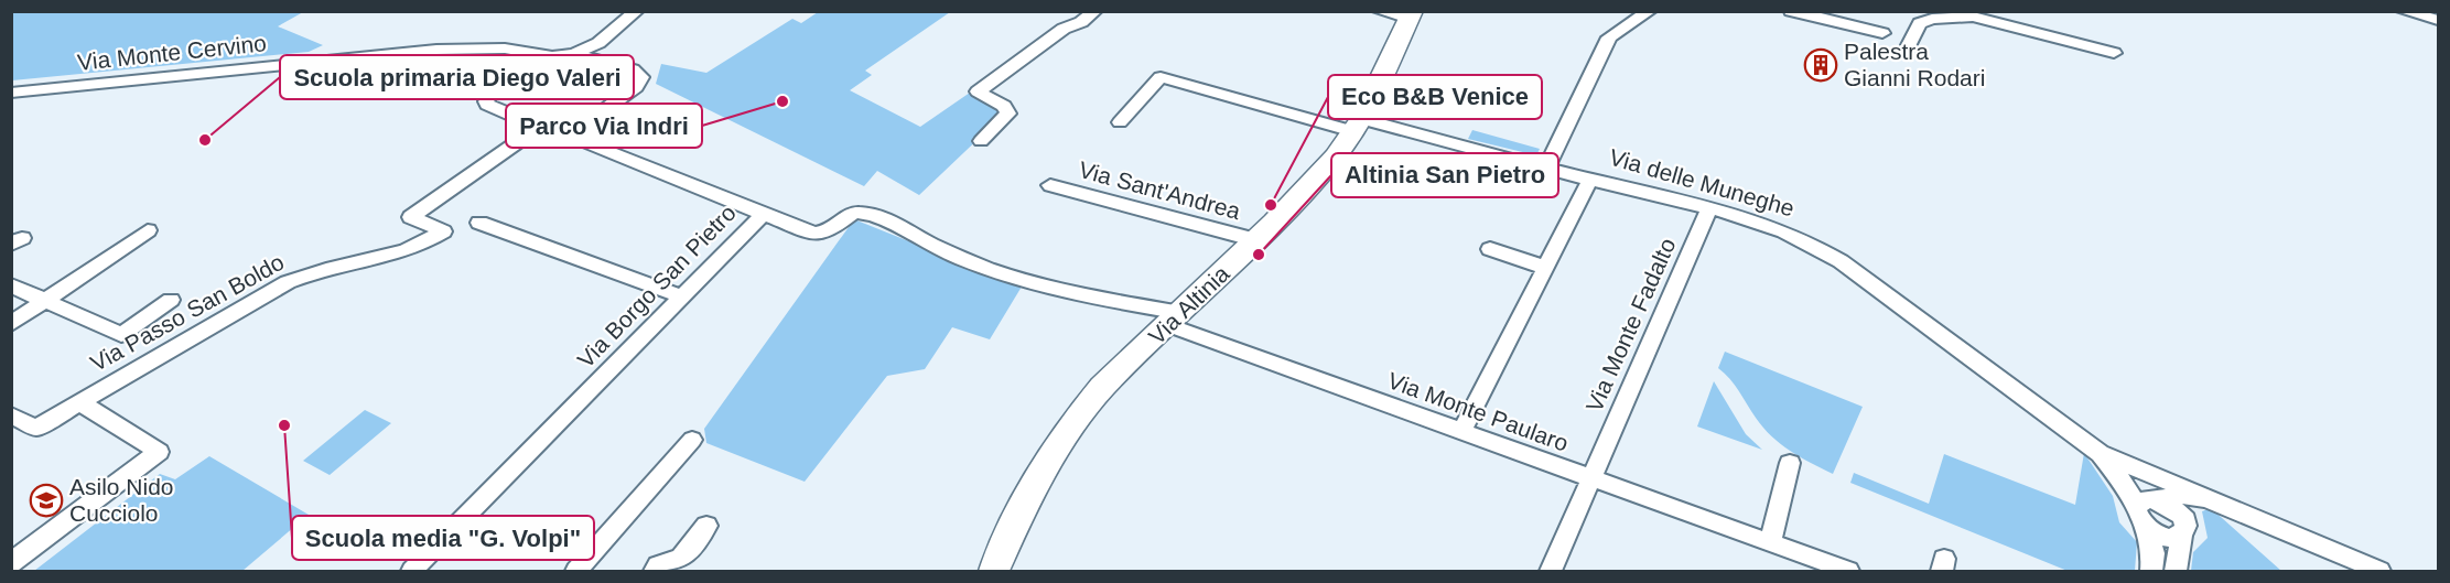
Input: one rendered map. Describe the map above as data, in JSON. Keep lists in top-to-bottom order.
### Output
{
  "streets": {
    "main road": ["Via Altinia"],
    "street": [
      "Via Monte Cervino",
      "Via delle Muneghe",
      "Via Sant'Andrea",
      "Via Borgo San Pietro",
      "Via Passo San Boldo",
      "Via Monte Fadalto",
      "Via Monte Paularo"
    ]
  },
  "crossings": [
    ["Via delle Muneghe", "Via Altinia"],
    ["Via delle Muneghe", "Via Monte Fadalto"],
    ["Via Sant'Andrea", "Via Altinia"],
    ["Via Borgo San Pietro", "Via Altinia"],
    ["Via Borgo San Pietro", "Via Monte Paularo"],
    ["Via Altinia", "Via Monte Paularo"],
    ["Via Monte Fadalto", "Via Monte Paularo"]
  ],
  "places": {
    "building": ["Palestra Gianni Rodari"],
    "other": [
      "Parco Via Indri",
      "Scuola primaria Diego Valeri",
      "Eco B&B Venice",
      "Altinia San Pietro",
      "Scuola media \"G. Volpi\""
    ],
    "school or university": ["Asilo Nido Cucciolo"]
  }
}
